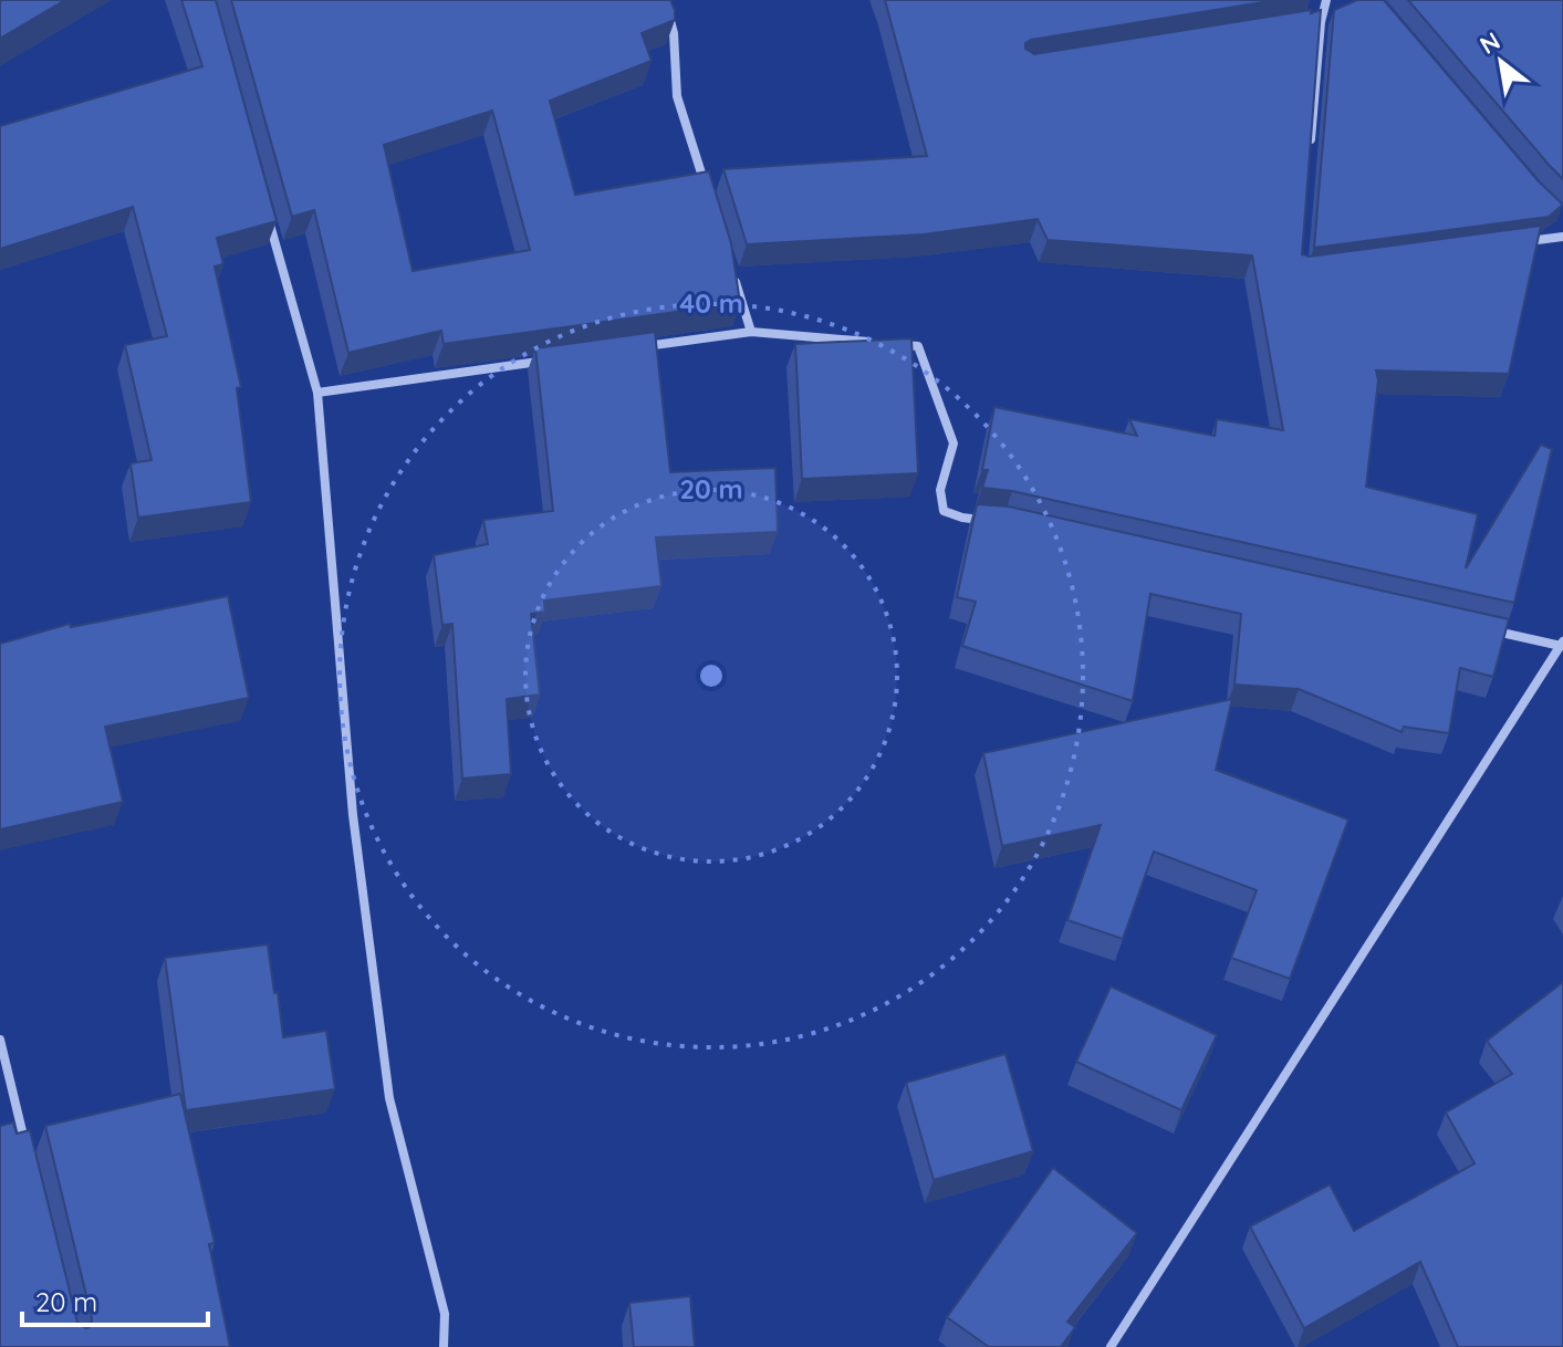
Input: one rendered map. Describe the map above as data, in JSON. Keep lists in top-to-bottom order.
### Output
{
  "scale_bar": "20 m",
  "north": "top left",
  "rings": ["40 m", "20 m"]
}
